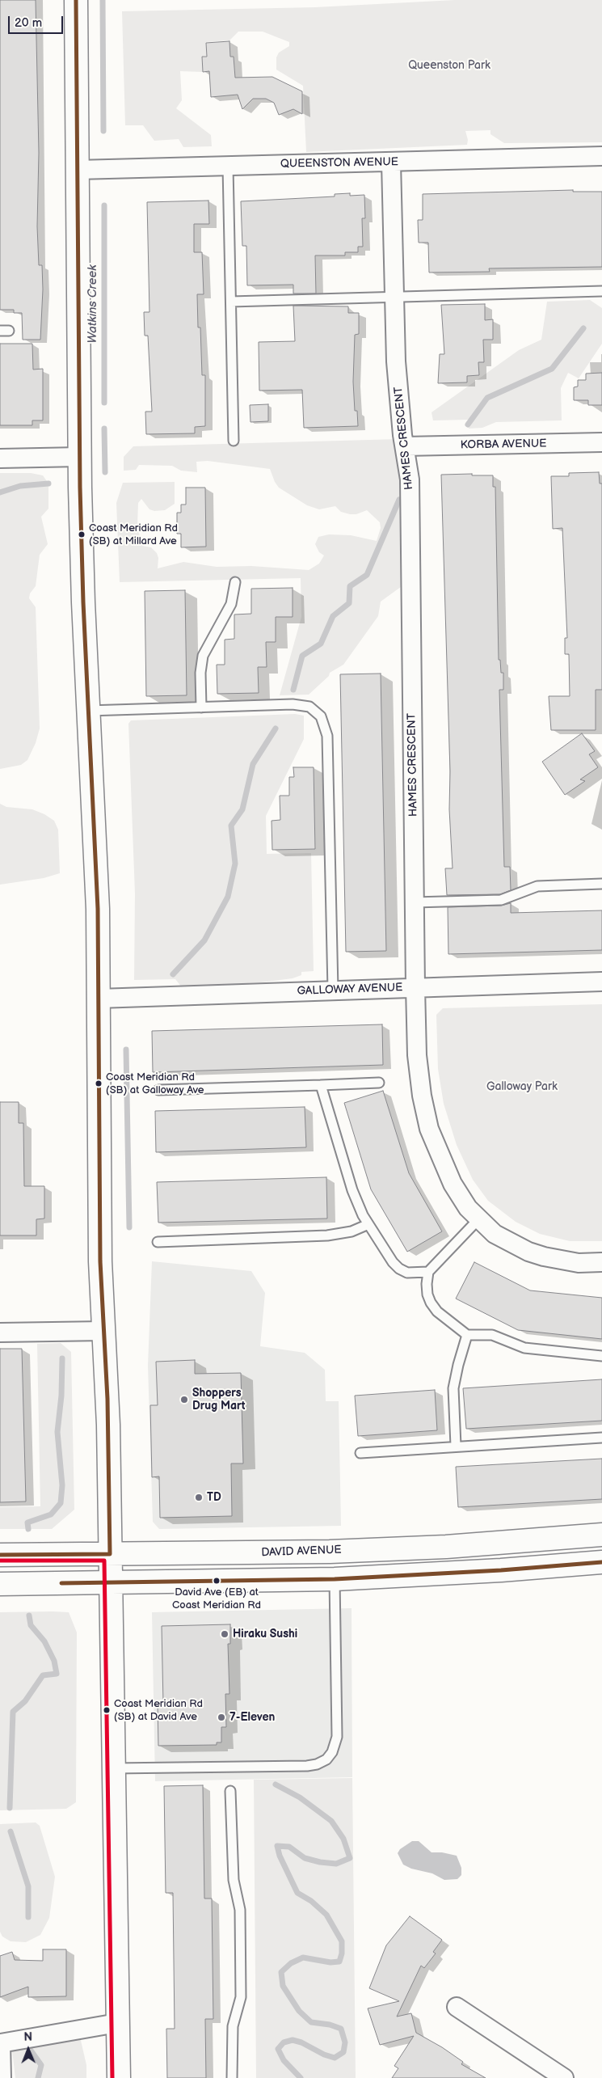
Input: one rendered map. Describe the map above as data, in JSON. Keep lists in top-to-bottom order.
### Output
{
  "streets": {
    "main road": ["DAVID AVENUE"],
    "street": [
      "QUEENSTON AVENUE",
      "HAMES CRESCENT",
      "KORBA AVENUE",
      "GALLOWAY AVENUE"
    ]
  },
  "crossings": [
    ["QUEENSTON AVENUE", "HAMES CRESCENT"],
    ["HAMES CRESCENT", "KORBA AVENUE"],
    ["HAMES CRESCENT", "GALLOWAY AVENUE"]
  ],
  "water": ["Watkins Creek"],
  "parks": ["Queenston Park", "Galloway Park"],
  "places": [
    "Coast Meridian Rd (SB) at Millard Ave",
    "Coast Meridian Rd (SB) at Galloway Ave",
    "Shoppers Drug Mart",
    "TD",
    "David Ave (EB) at Coast Meridian Rd",
    "Hiraku Sushi",
    "Coast Meridian Rd (SB) at David Ave",
    "7-Eleven"
  ],
  "scale_bar": "20 m",
  "north": "top"
}
